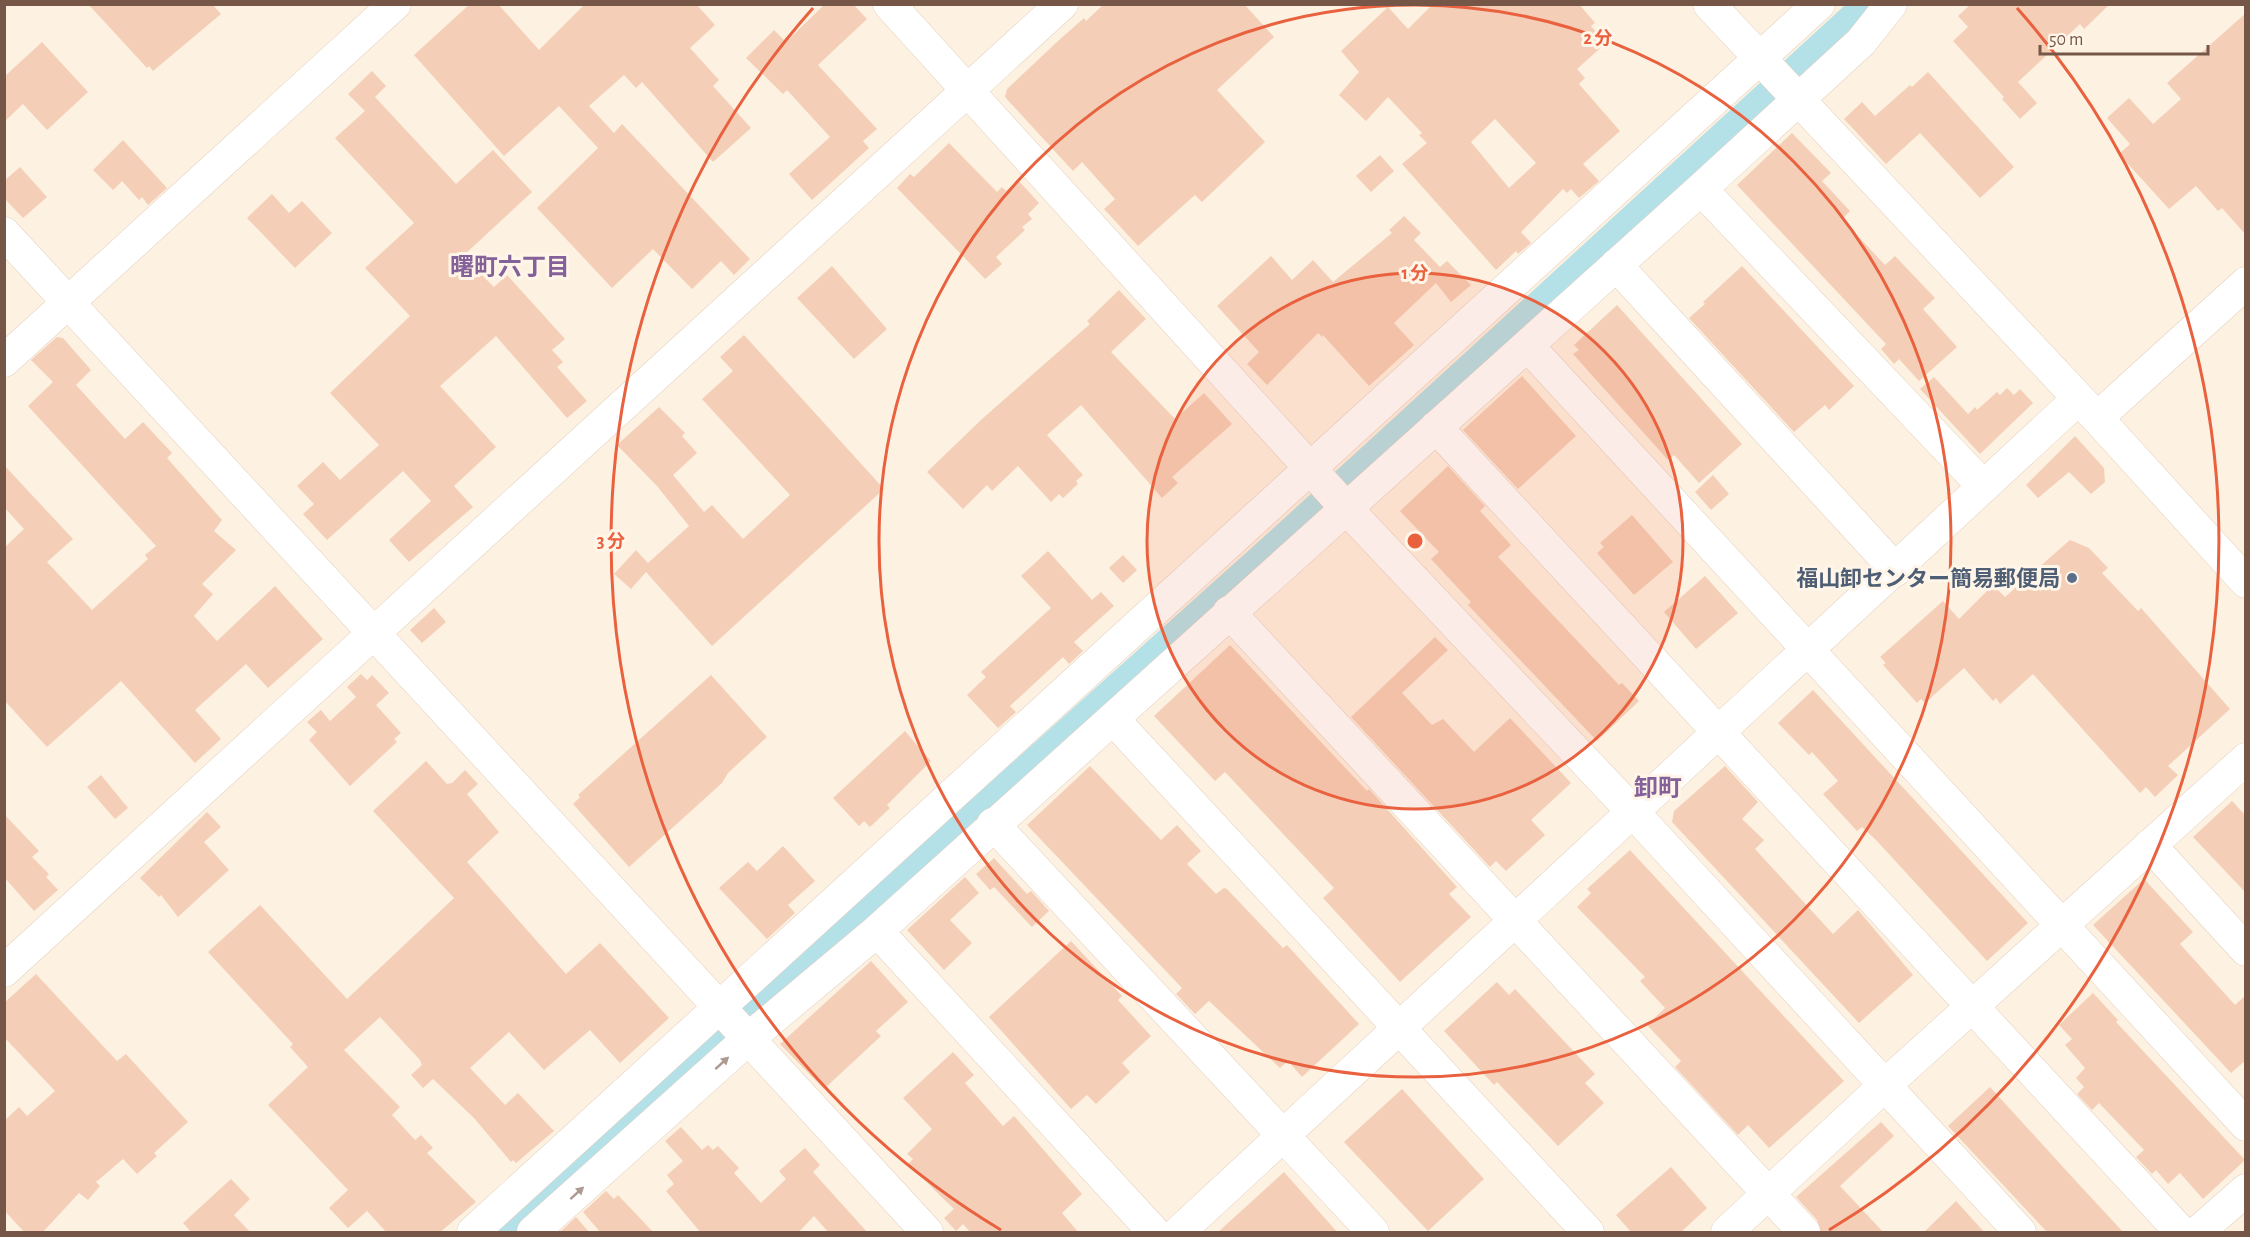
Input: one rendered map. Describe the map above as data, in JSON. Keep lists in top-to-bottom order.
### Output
{
  "districts": ["曙町六丁目", "卸町"],
  "places": ["福山卸センター簡易郵便局"],
  "scale_bar": "50 m",
  "rings": ["2 分", "1 分", "3 分"]
}
